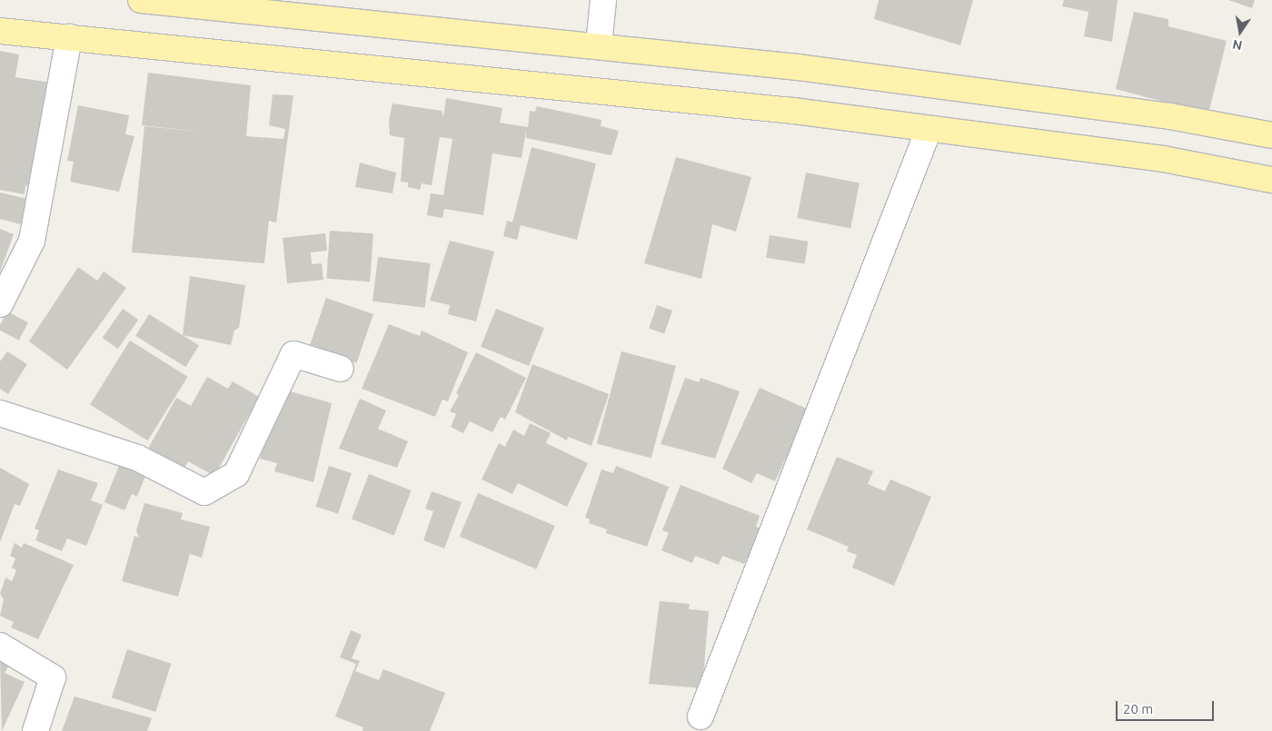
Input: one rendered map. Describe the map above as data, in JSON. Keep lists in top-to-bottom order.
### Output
{
  "scale_bar": "20 m",
  "north": "bottom"
}
